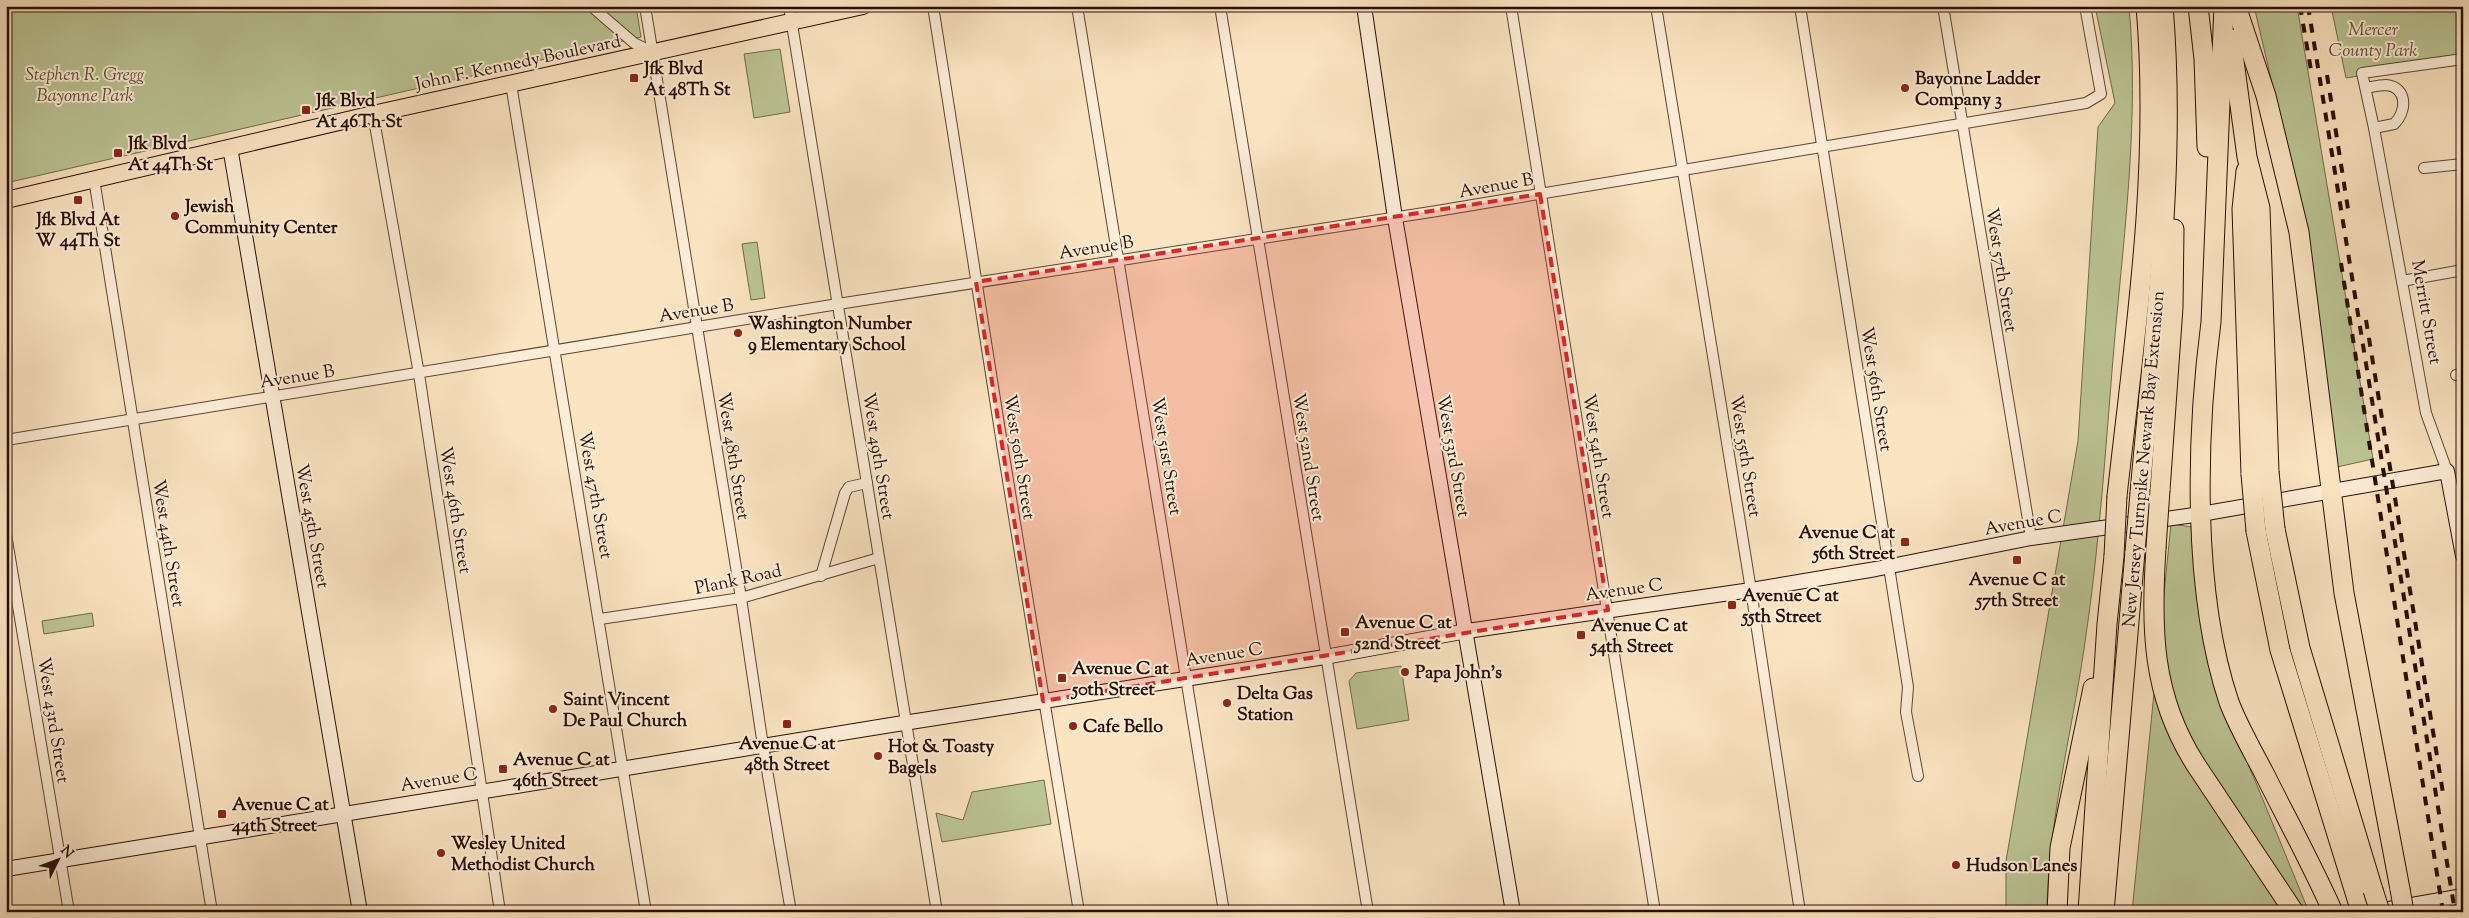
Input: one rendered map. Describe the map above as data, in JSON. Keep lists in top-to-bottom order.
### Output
{
  "streets": {
    "highway": ["New Jersey Turnpike Newark Bay Extension"],
    "main road": [
      "John F. Kennedy Boulevard",
      "Merritt Street",
      "West 53rd Street",
      "Avenue C",
      "West 45th Street"
    ],
    "street": [
      "Avenue B",
      "West 57th Street",
      "West 56th Street",
      "West 48th Street",
      "West 49th Street",
      "West 51st Street",
      "West 54th Street",
      "West 55th Street",
      "West 50th Street",
      "West 52nd Street",
      "West 47th Street",
      "West 46th Street",
      "West 44th Street",
      "Plank Road",
      "West 43rd Street"
    ]
  },
  "crossings": [
    ["John F. Kennedy Boulevard", "West 48th Street"],
    ["John F. Kennedy Boulevard", "West 49th Street"],
    ["John F. Kennedy Boulevard", "West 47th Street"],
    ["John F. Kennedy Boulevard", "West 46th Street"],
    ["John F. Kennedy Boulevard", "West 45th Street"],
    ["John F. Kennedy Boulevard", "West 44th Street"],
    ["Avenue B", "West 57th Street"],
    ["Avenue B", "West 56th Street"],
    ["Avenue B", "West 48th Street"],
    ["Avenue B", "West 49th Street"],
    ["Avenue B", "West 51st Street"],
    ["Avenue B", "West 53rd Street"],
    ["Avenue B", "West 54th Street"],
    ["Avenue B", "West 55th Street"],
    ["Avenue B", "West 50th Street"],
    ["Avenue B", "West 52nd Street"],
    ["Avenue B", "West 47th Street"],
    ["Avenue B", "West 46th Street"],
    ["Avenue B", "West 45th Street"],
    ["Avenue B", "West 44th Street"],
    ["West 57th Street", "Avenue C"],
    ["Merritt Street", "Avenue C"],
    ["West 56th Street", "Avenue C"],
    ["West 48th Street", "Avenue C"],
    ["West 48th Street", "Plank Road"],
    ["West 49th Street", "Avenue C"],
    ["West 49th Street", "Plank Road"],
    ["West 51st Street", "Avenue C"],
    ["West 53rd Street", "Avenue C"],
    ["West 54th Street", "Avenue C"],
    ["West 55th Street", "Avenue C"],
    ["West 50th Street", "Avenue C"],
    ["West 52nd Street", "Avenue C"],
    ["West 47th Street", "Avenue C"],
    ["West 47th Street", "Plank Road"],
    ["West 46th Street", "Avenue C"],
    ["Avenue C", "West 45th Street"],
    ["Avenue C", "West 44th Street"],
    ["Avenue C", "West 43rd Street"]
  ],
  "parks": ["Mercer County Park", "Stephen R. Gregg Bayonne Park"],
  "places": {
    "transit": [
      "Jfk Blvd At 48Th St",
      "Jfk Blvd At 46Th St",
      "Jfk Blvd At 44Th St",
      "Jfk Blvd At W 44Th St",
      "Avenue C at 56th Street",
      "Avenue C at 57th Street",
      "Avenue C at 55th Street",
      "Avenue C at 52nd Street",
      "Avenue C at 54th Street",
      "Avenue C at 50th Street",
      "Avenue C at 48th Street",
      "Avenue C at 46th Street",
      "Avenue C at 44th Street"
    ],
    "other": [
      "Bayonne Ladder Company 3",
      "Jewish Community Center",
      "Washington Number 9 Elementary School",
      "Papa John's",
      "Delta Gas Station",
      "Saint Vincent De Paul Church",
      "Cafe Bello",
      "Hot & Toasty Bagels",
      "Wesley United Methodist Church",
      "Hudson Lanes"
    ]
  },
  "north": "top right"
}
